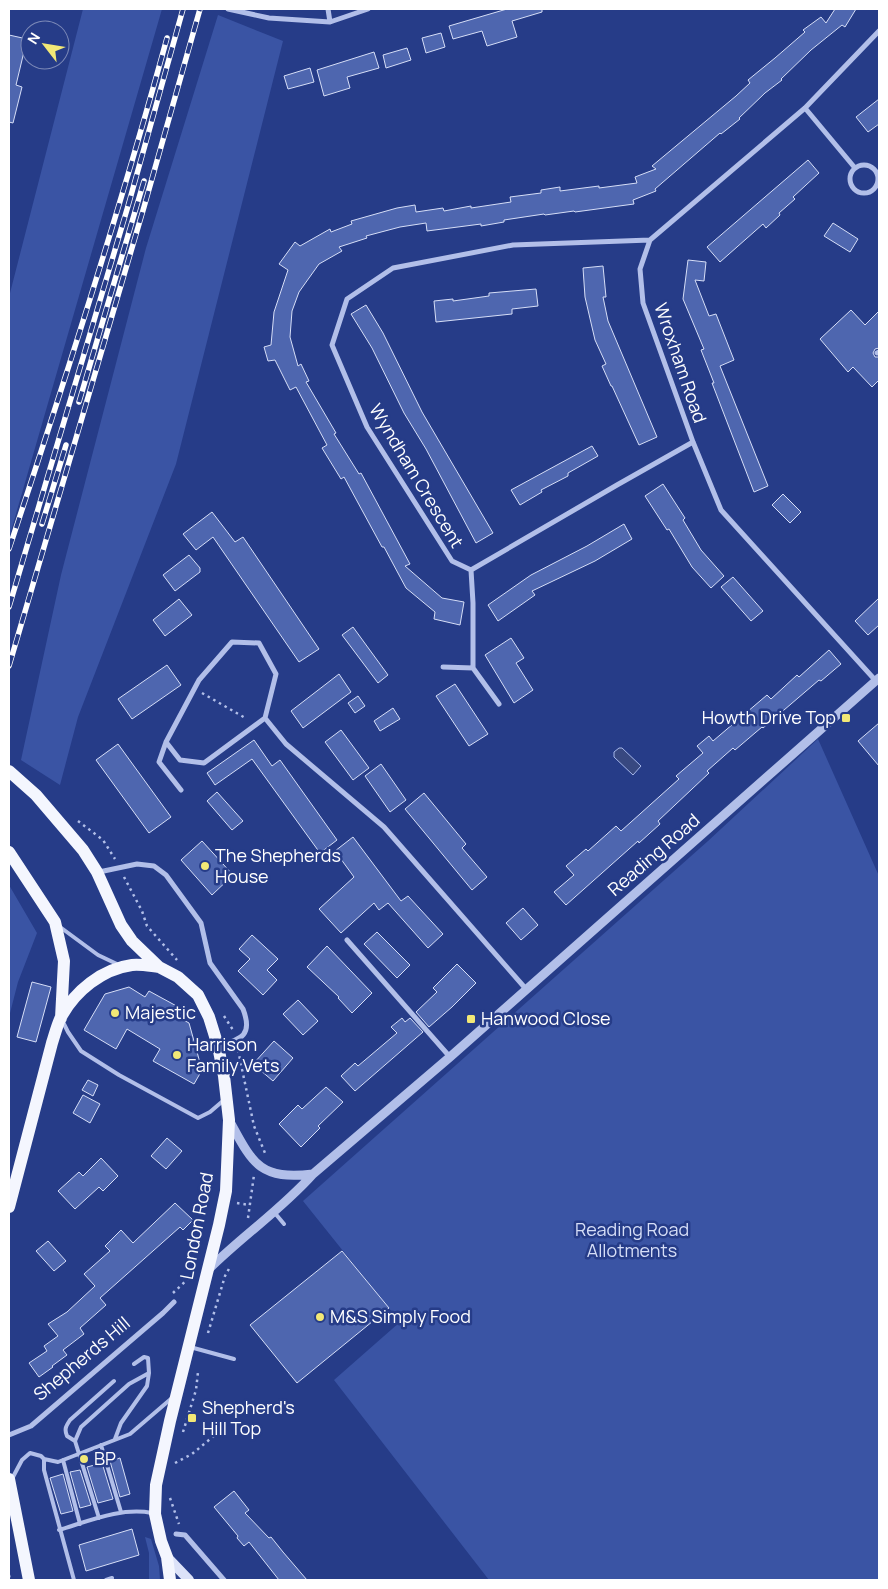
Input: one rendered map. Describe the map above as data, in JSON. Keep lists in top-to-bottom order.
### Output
{
  "streets": {
    "main road": ["London Road"],
    "street": [
      "Wroxham Road",
      "Wyndham Crescent",
      "Reading Road",
      "Shepherds Hill"
    ]
  },
  "crossings": [
    ["Wroxham Road", "Wyndham Crescent"],
    ["Wroxham Road", "Reading Road"],
    ["Reading Road", "London Road"]
  ],
  "parks": ["Reading Road Allotments"],
  "places": {
    "transit": ["Howth Drive Top", "Hanwood Close", "Shepherd's Hill Top"],
    "other": [
      "The Shepherds House",
      "Majestic",
      "Harrison Family Vets",
      "M&S Simply Food",
      "BP"
    ]
  },
  "north": "top left"
}
